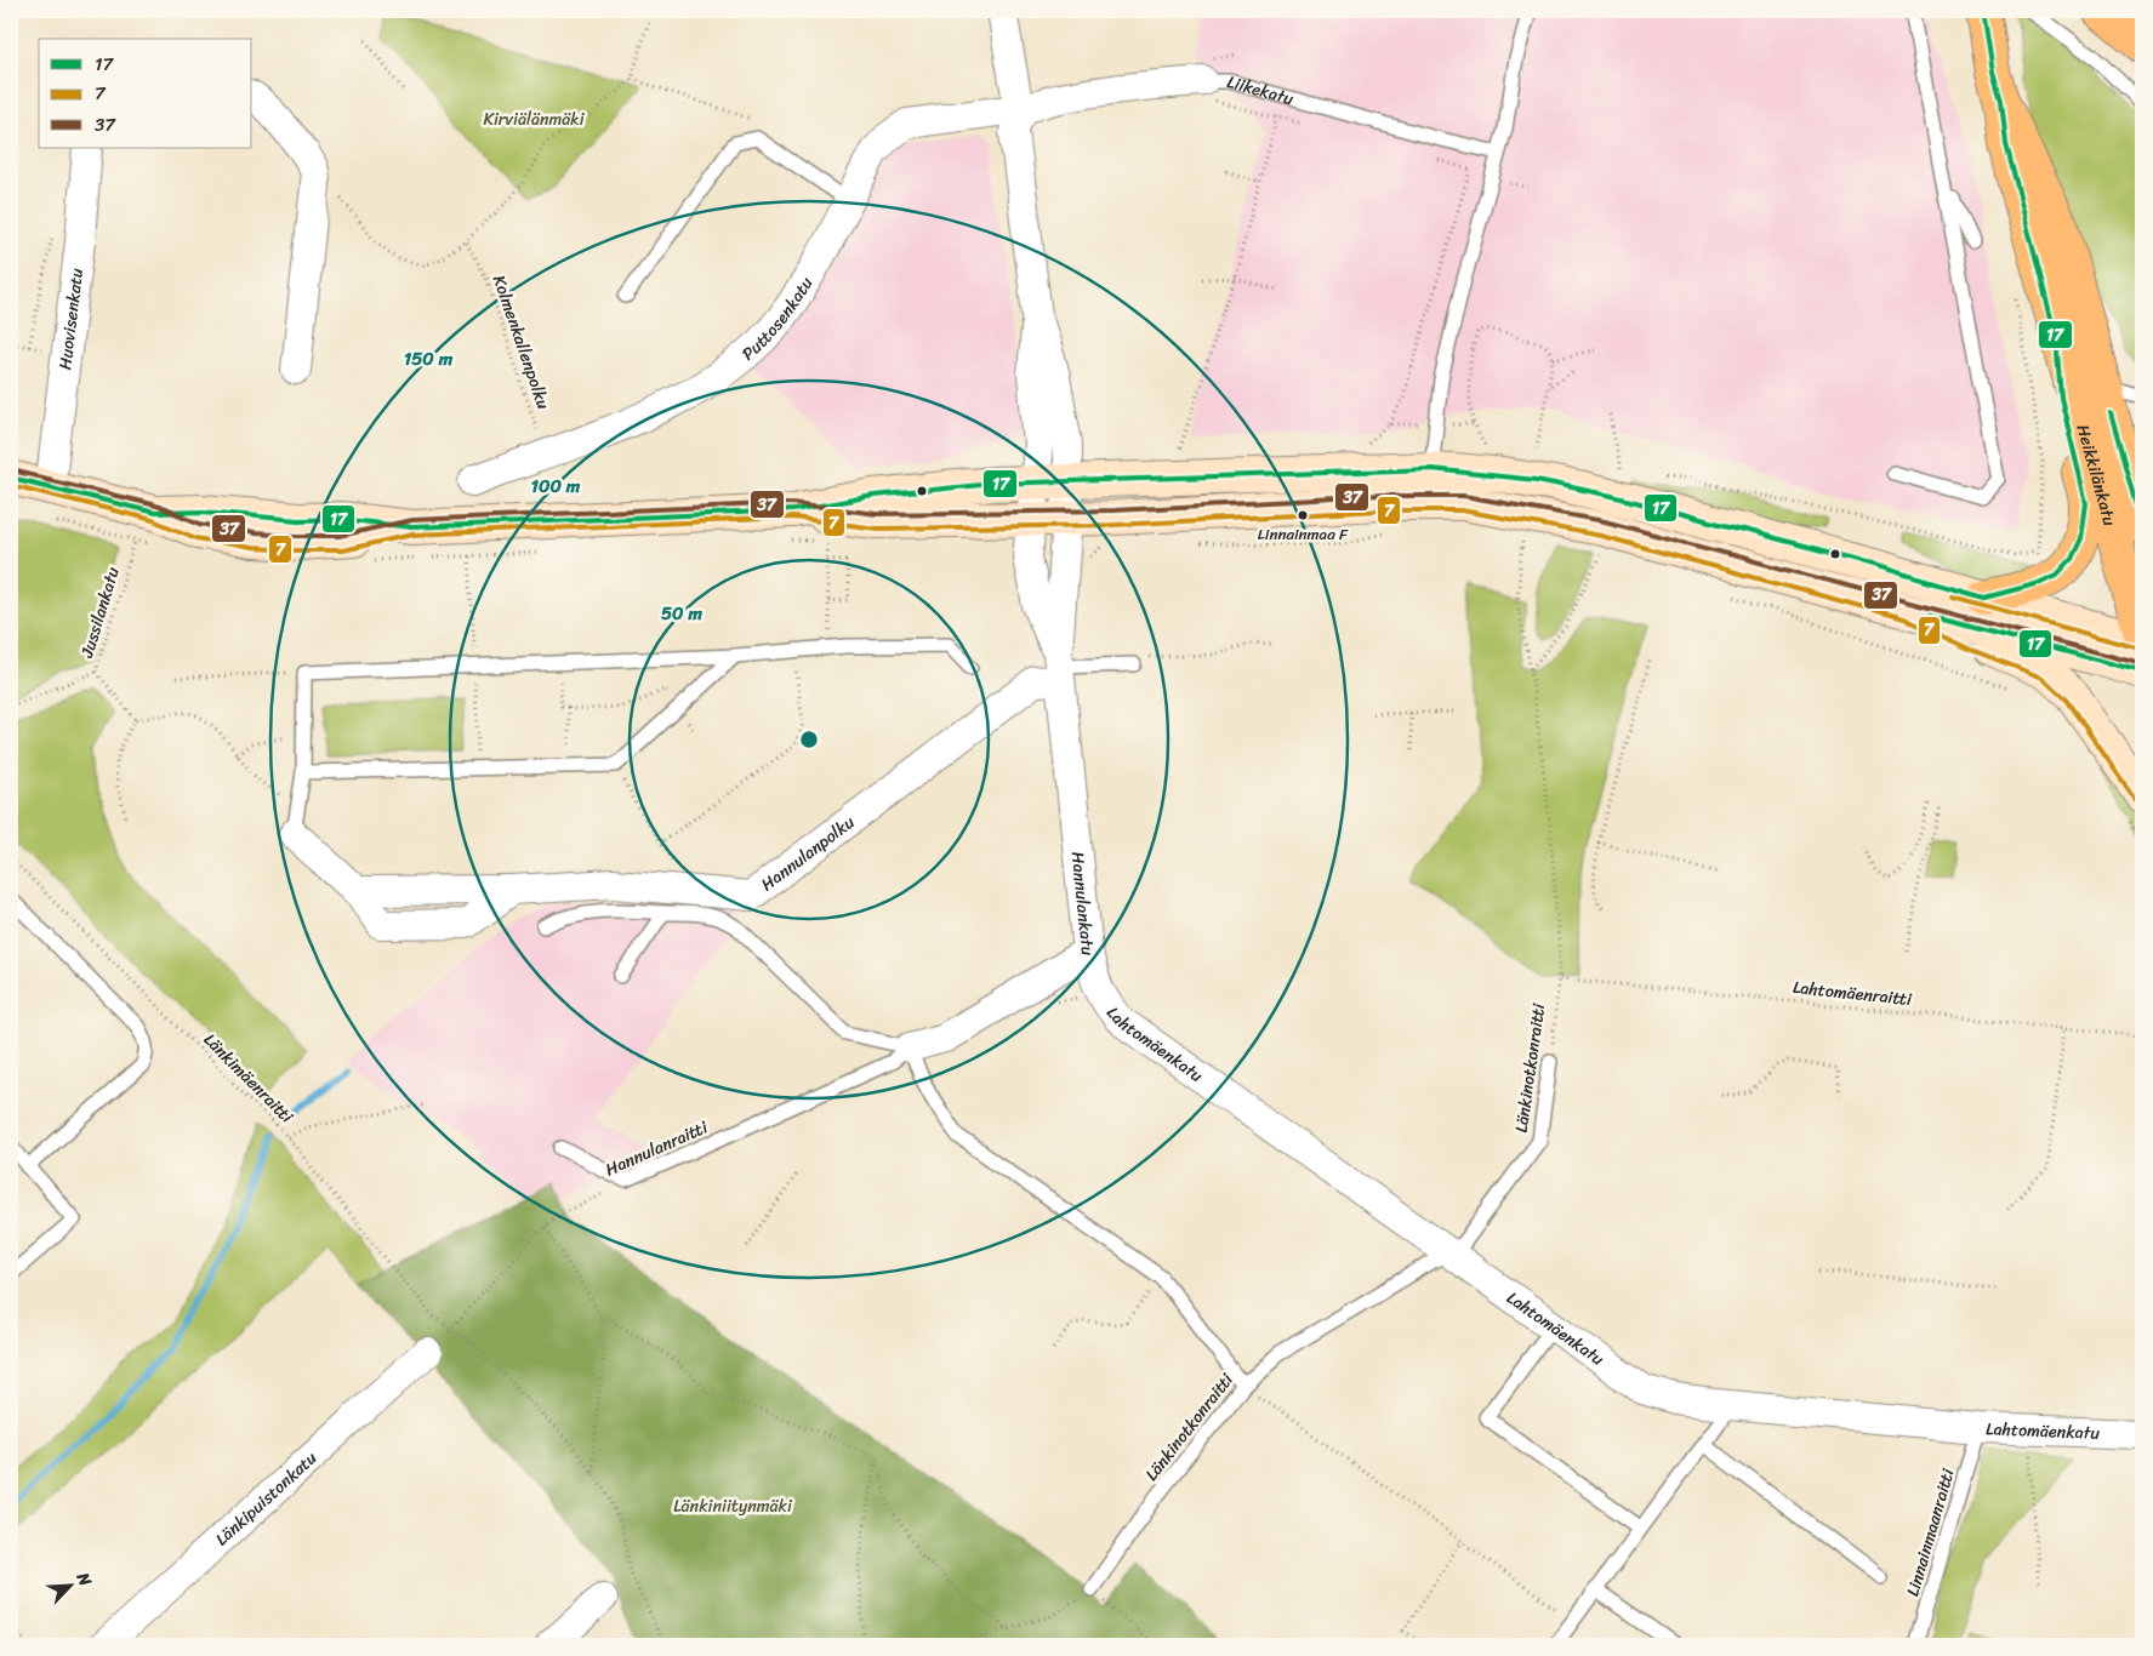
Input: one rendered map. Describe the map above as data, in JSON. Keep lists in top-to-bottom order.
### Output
{
  "streets": {
    "main road": ["Heikkilänkatu"],
    "street": [
      "Liikekatu",
      "Puttosenkatu",
      "Huovisenkatu",
      "Hannulanpolku",
      "Hannulankatu",
      "Lahtomäenkatu",
      "Länkipuistonkatu"
    ],
    "lane": ["Länkinotkonraitti", "Hannulanraitti", "Linnainmaanraitti"],
    "path": [
      "Kolmenkallenpolku",
      "Jussilankatu",
      "Lahtomäenraitti",
      "Länkimäenraitti"
    ]
  },
  "crossings": [
    ["Liikekatu", "Puttosenkatu"],
    ["Puttosenkatu", "Kolmenkallenpolku"],
    ["Hannulanpolku", "Hannulankatu"],
    ["Hannulankatu", "Lahtomäenkatu"],
    ["Hannulankatu", "Hannulanraitti"],
    ["Lahtomäenraitti", "Länkinotkonraitti"],
    ["Lahtomäenkatu", "Länkinotkonraitti"],
    ["Lahtomäenkatu", "Linnainmaanraitti"],
    ["Länkimäenraitti", "Hannulanraitti"]
  ],
  "parks": ["Kirviälänmäki", "Länkiniitynmäki"],
  "places": ["Linnainmaa F"],
  "lines": ["transit line 17", "transit line 37", "transit line 7"],
  "legend": ["17", "7", "37"],
  "north": "top right",
  "rings": ["150 m", "100 m", "50 m"]
}
